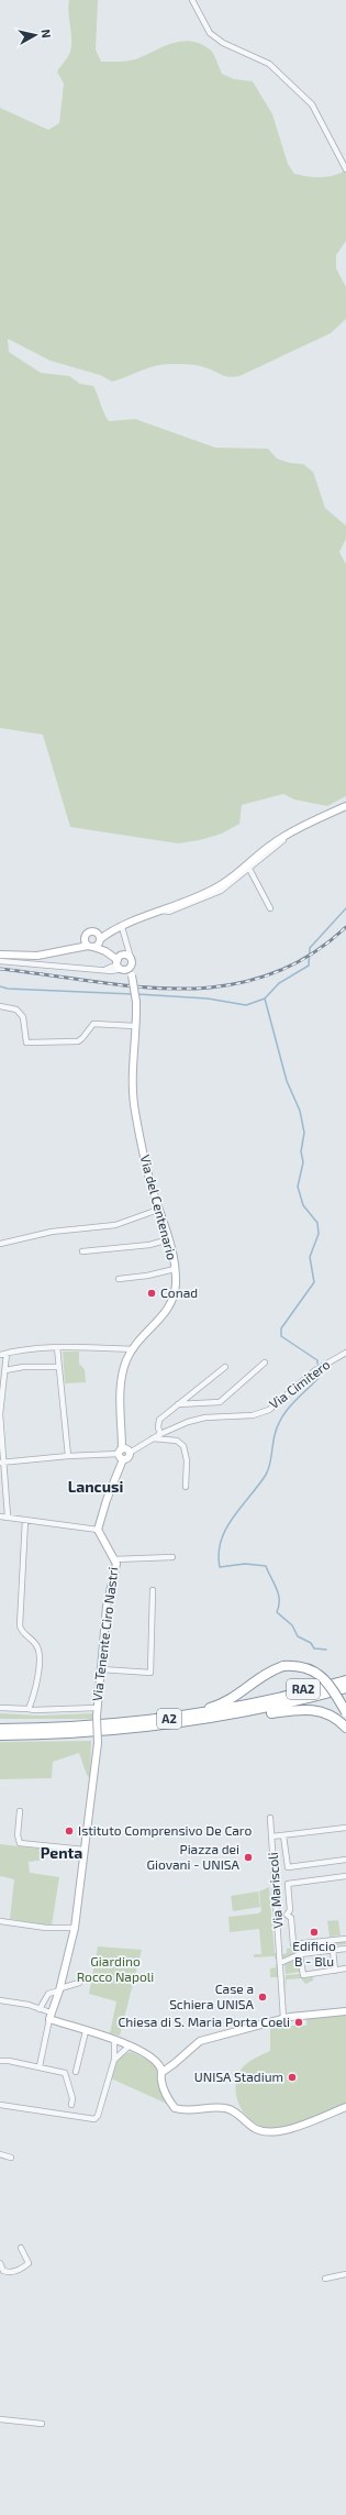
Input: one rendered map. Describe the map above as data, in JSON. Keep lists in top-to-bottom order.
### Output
{
  "streets": {
    "highway": ["RA2", "A2"],
    "street": [
      "Via del Centenario",
      "Via Cimitero",
      "Via Tenente Ciro Nastri",
      "Via Mariscoli"
    ]
  },
  "crossings": [
    ["Via del Centenario", "Via Cimitero"],
    ["Via del Centenario", "Via Tenente Ciro Nastri"],
    ["RA2", "A2"]
  ],
  "districts": ["Lancusi", "Penta"],
  "parks": ["Giardino Rocco Napoli"],
  "places": [
    "Conad",
    "Istituto Comprensivo De Caro",
    "Piazza dei Giovani - UNISA",
    "Edificio B - Blu",
    "Case a Schiera UNISA",
    "Chiesa di S. Maria Porta Coeli",
    "UNISA Stadium"
  ],
  "north": "right"
}
